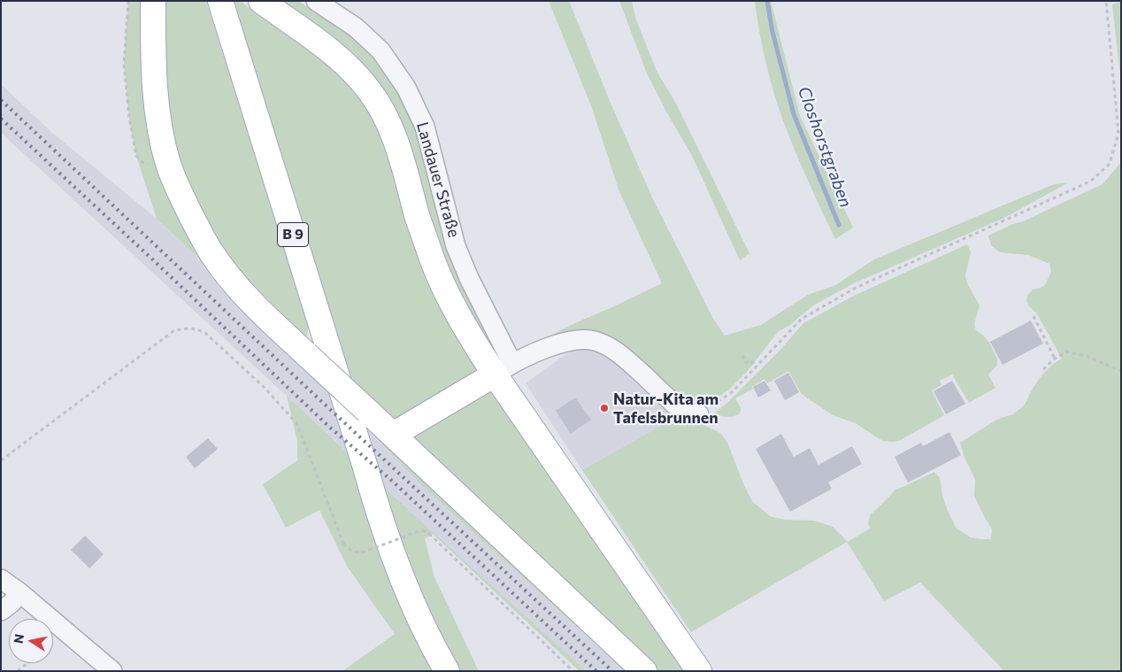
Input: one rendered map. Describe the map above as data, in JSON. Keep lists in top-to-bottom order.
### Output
{
  "streets": {
    "main road": ["B 9"],
    "lane": ["Landauer Straße"]
  },
  "water": ["Closhorstgraben"],
  "places": ["Natur-Kita am Tafelsbrunnen"],
  "north": "left"
}
